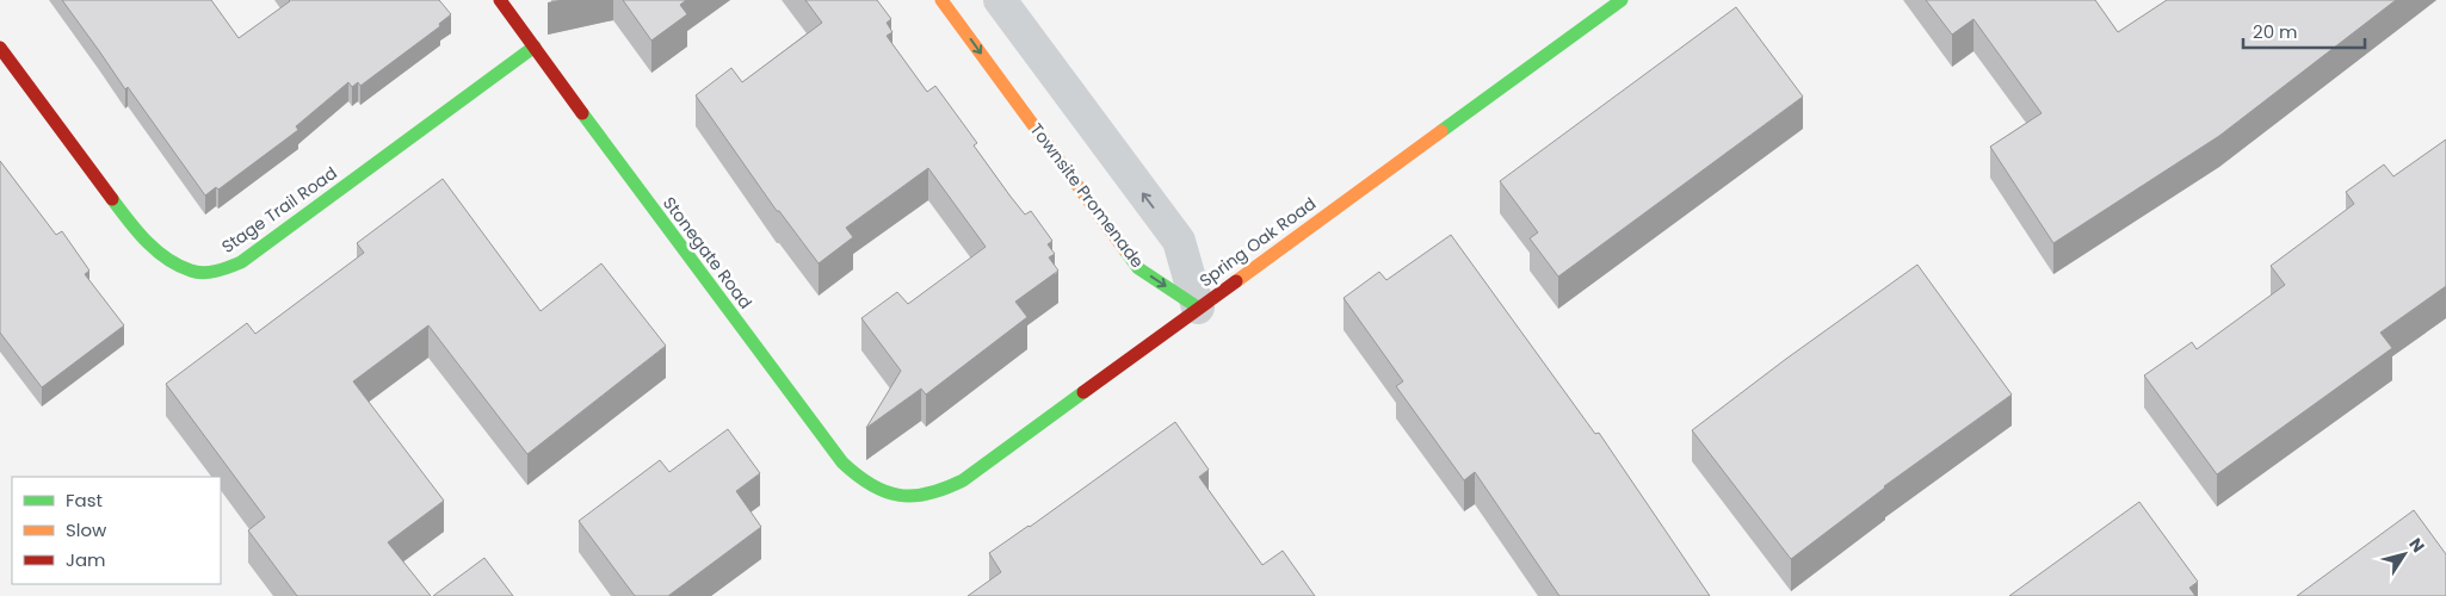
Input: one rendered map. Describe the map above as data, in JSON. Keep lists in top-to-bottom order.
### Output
{
  "streets": {
    "street": [
      "Townsite Promenade",
      "Stage Trail Road",
      "Spring Oak Road",
      "Stonegate Road"
    ]
  },
  "crossings": [
    ["Townsite Promenade", "Spring Oak Road"],
    ["Stage Trail Road", "Stonegate Road"],
    ["Spring Oak Road", "Stonegate Road"]
  ],
  "legend": ["Fast", "Slow", "Jam"],
  "scale_bar": "20 m",
  "north": "top right"
}
